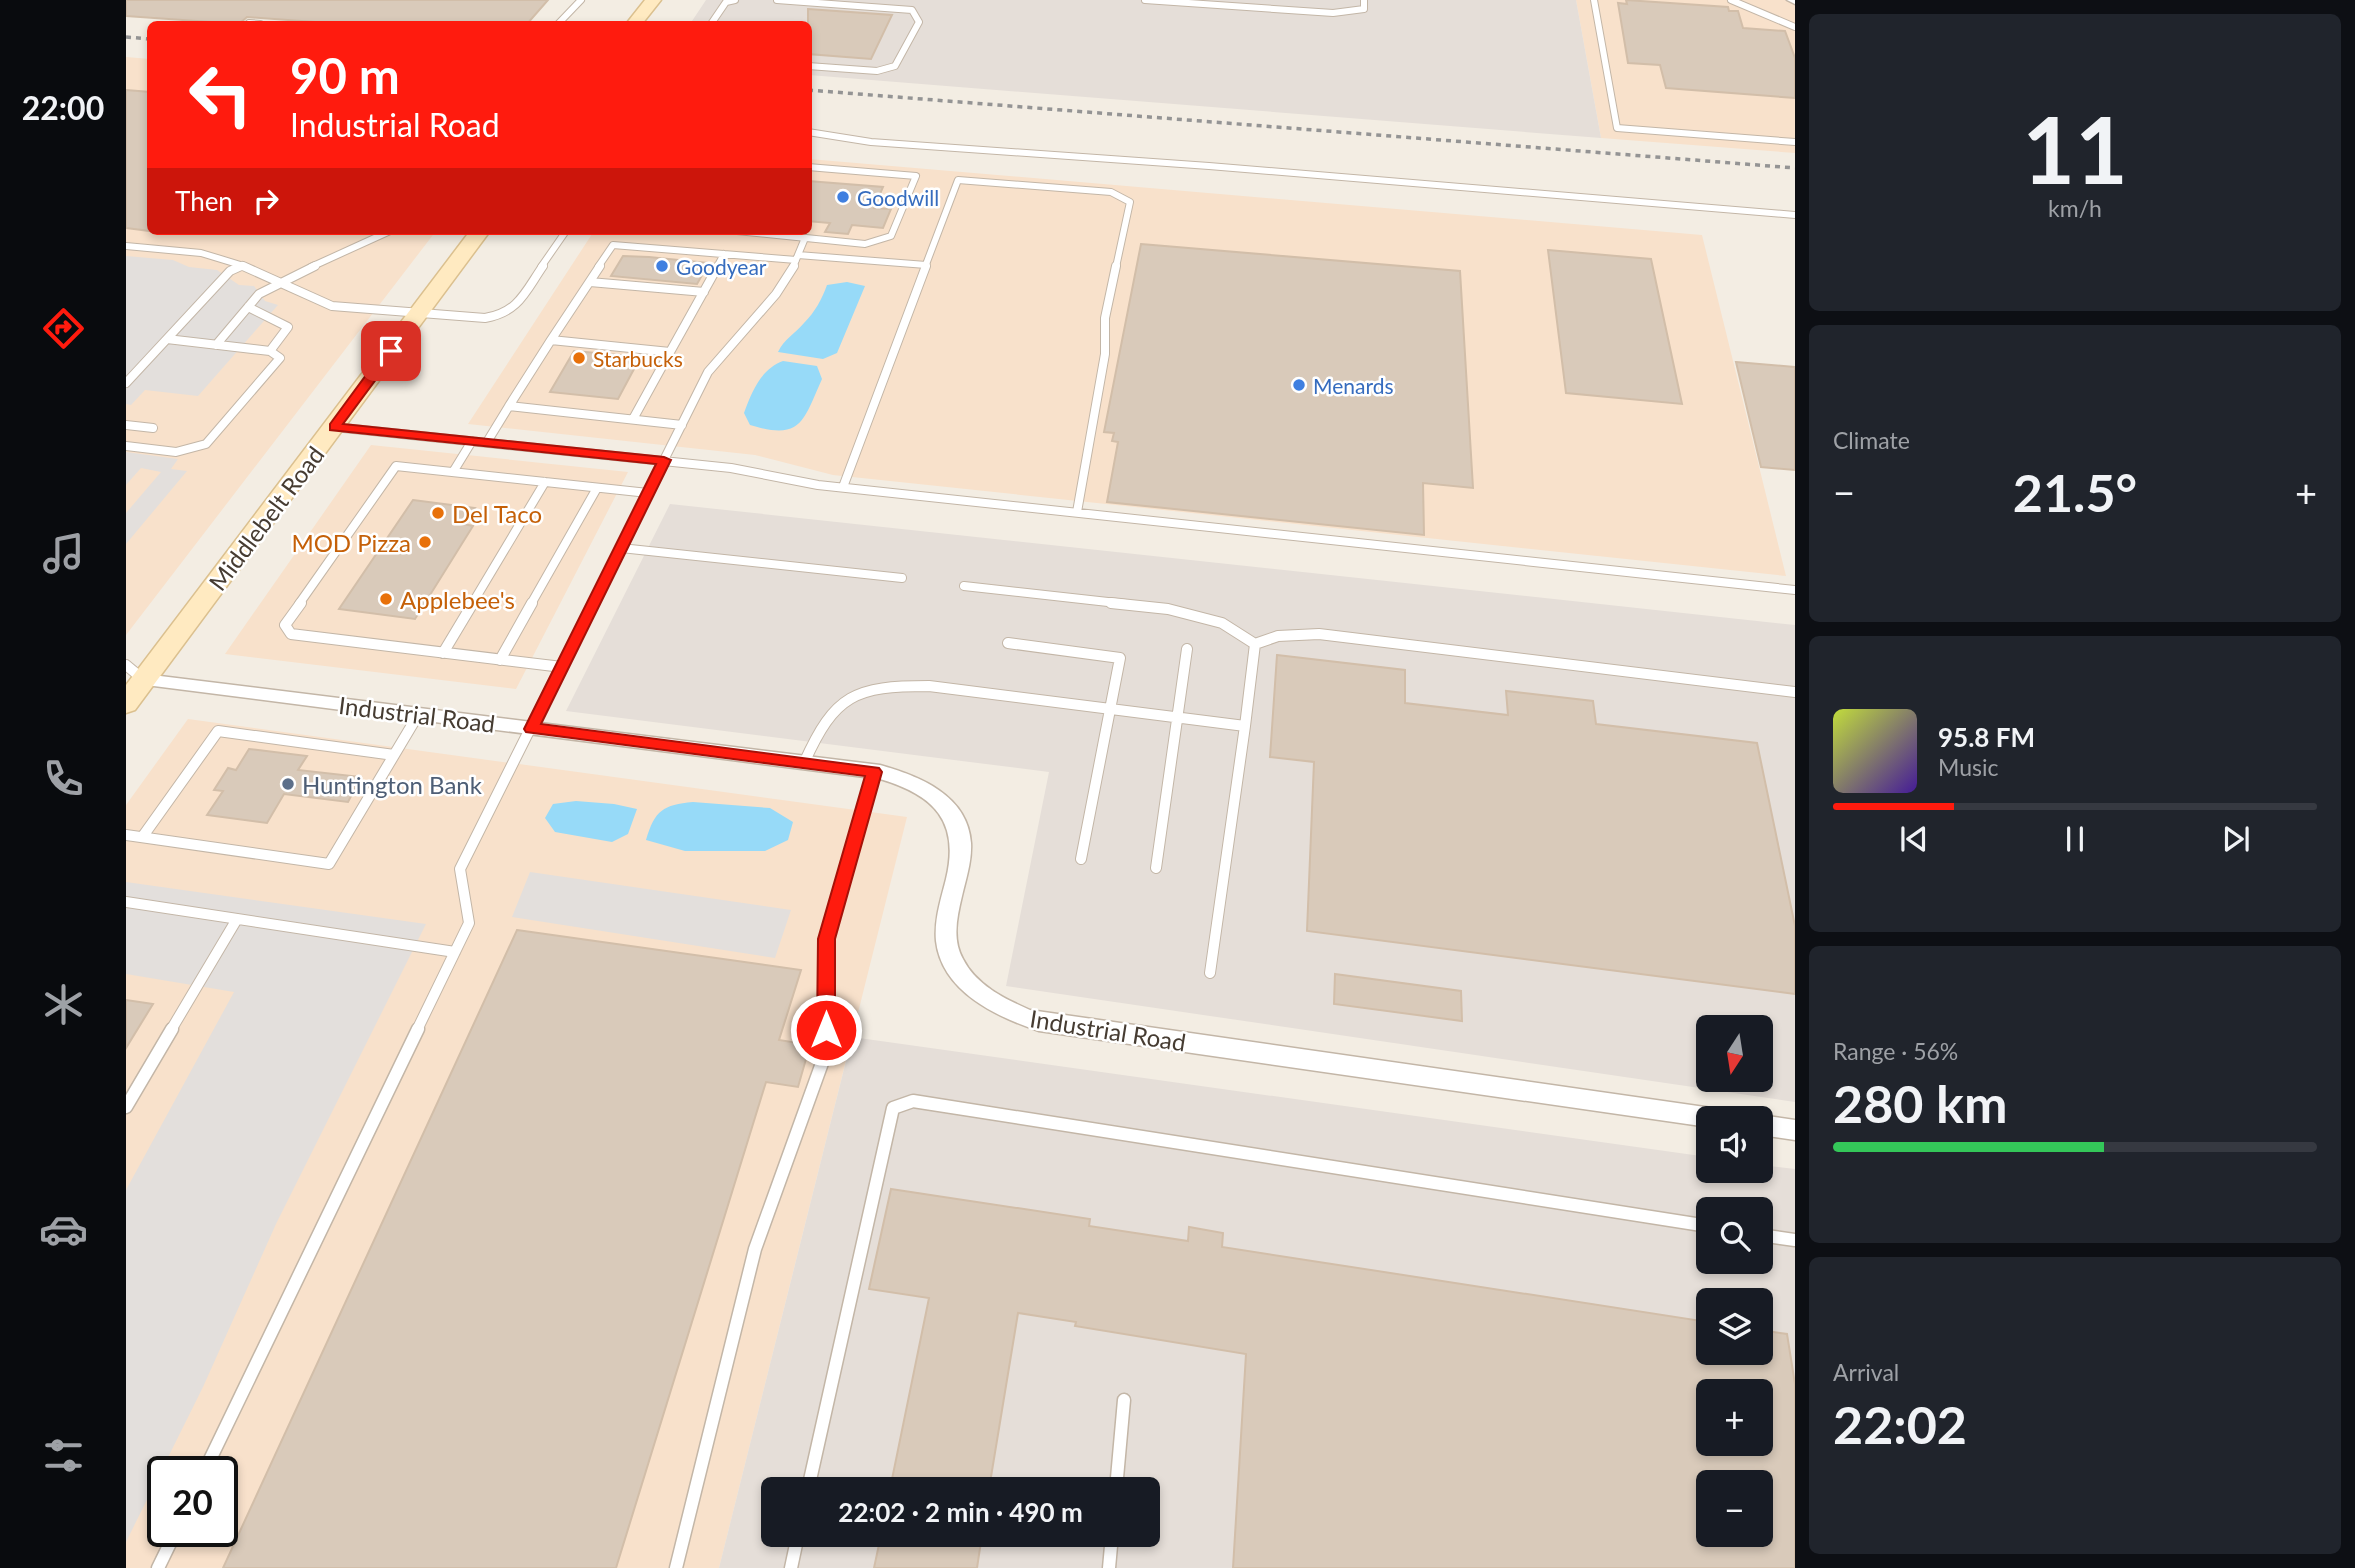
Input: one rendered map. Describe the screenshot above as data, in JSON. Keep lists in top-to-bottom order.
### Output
{
  "streets": {
    "main road": ["Middlebelt Road"],
    "street": ["Industrial Road"]
  },
  "crossings": [
    ["Middlebelt Road", "Industrial Road"]
  ],
  "places": [
    "Goodwill",
    "Goodyear",
    "Starbucks",
    "Menards",
    "Del Taco",
    "MOD Pizza",
    "Applebee's",
    "Huntington Bank"
  ],
  "north": "bottom",
  "page": {
    "tabs": "22:00",
    "tile": [
      ["11", "km/h"],
      "Climate",
      ["Range · 56%", "280 km"],
      ["Arrival", "22:02"]
    ],
    "turn": ["90 m", "Industrial Road"],
    "then": "Then",
    "heat": ["−", "21.5°", "+"],
    "song": ["95.8 FM", "Music"],
    "map_buttons": ["+", "−"],
    "limit": "20",
    "trip": "22:02 · 2 min · 490 m"
  }
}
